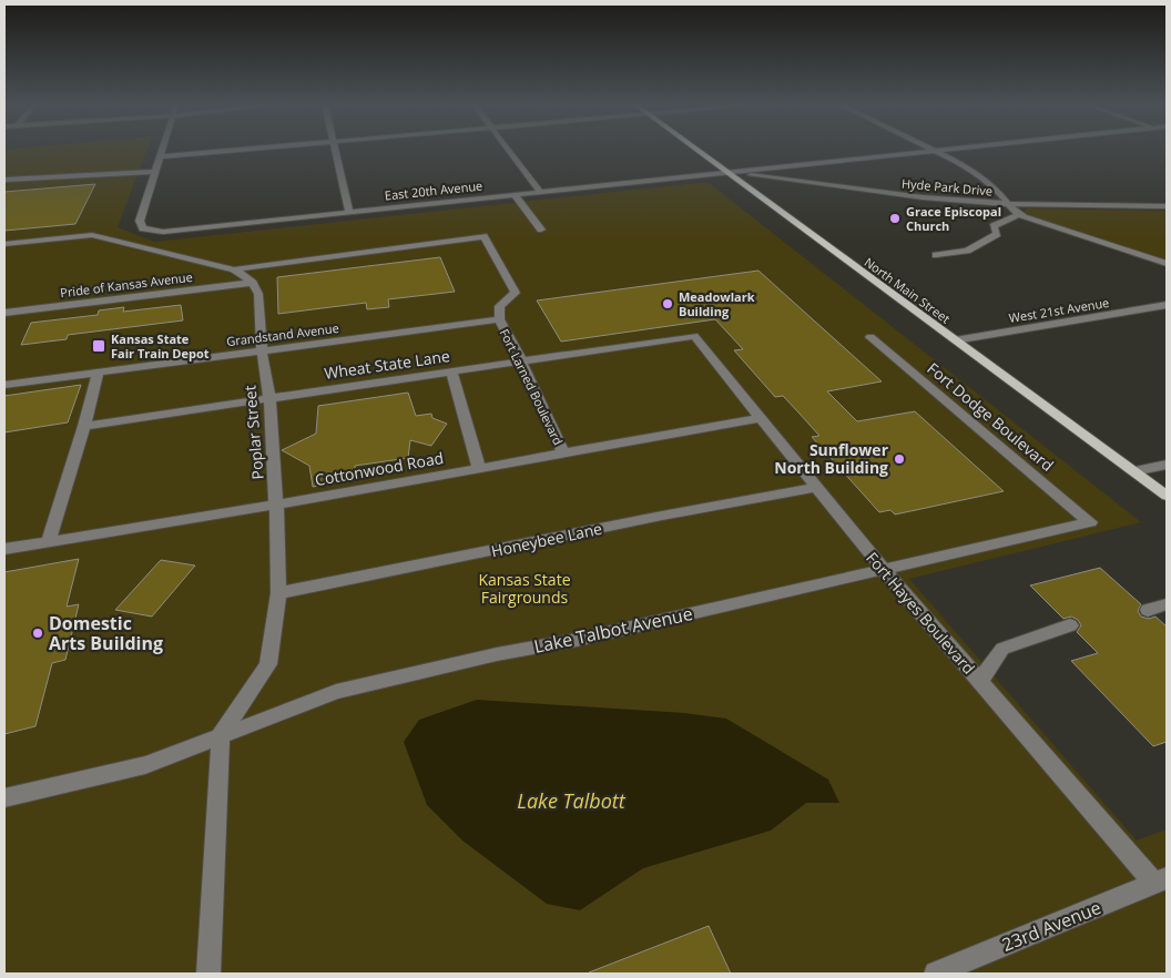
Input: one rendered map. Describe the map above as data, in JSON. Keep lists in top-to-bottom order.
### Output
{
  "streets": {
    "main road": ["North Main Street"],
    "street": [
      "Hyde Park Drive",
      "East 20th Avenue",
      "Pride of Kansas Avenue",
      "West 21st Avenue",
      "Grandstand Avenue",
      "Wheat State Lane",
      "Fort Larned Boulevard",
      "Fort Dodge Boulevard",
      "Poplar Street",
      "Cottonwood Road",
      "Honeybee Lane",
      "Fort Hayes Boulevard",
      "Lake Talbot Avenue",
      "23rd Avenue"
    ]
  },
  "crossings": [
    ["Hyde Park Drive", "East 20th Avenue"],
    ["Hyde Park Drive", "North Main Street"],
    ["East 20th Avenue", "North Main Street"],
    ["Pride of Kansas Avenue", "Poplar Street"],
    ["North Main Street", "West 21st Avenue"],
    ["Grandstand Avenue", "Fort Larned Boulevard"],
    ["Grandstand Avenue", "Poplar Street"],
    ["Wheat State Lane", "Fort Larned Boulevard"],
    ["Wheat State Lane", "Poplar Street"],
    ["Wheat State Lane", "Fort Hayes Boulevard"],
    ["Fort Larned Boulevard", "Cottonwood Road"],
    ["Fort Dodge Boulevard", "Lake Talbot Avenue"],
    ["Poplar Street", "Cottonwood Road"],
    ["Poplar Street", "Honeybee Lane"],
    ["Poplar Street", "Lake Talbot Avenue"],
    ["Cottonwood Road", "Fort Hayes Boulevard"],
    ["Honeybee Lane", "Fort Hayes Boulevard"],
    ["Fort Hayes Boulevard", "Lake Talbot Avenue"],
    ["Fort Hayes Boulevard", "23rd Avenue"]
  ],
  "water": ["Lake Talbott"],
  "parks": ["Kansas State Fairgrounds"],
  "places": {
    "other": [
      "Grace Episcopal Church",
      "Meadowlark Building",
      "Sunflower North Building",
      "Domestic Arts Building"
    ],
    "transit": ["Kansas State Fair Train Depot"]
  }
}
